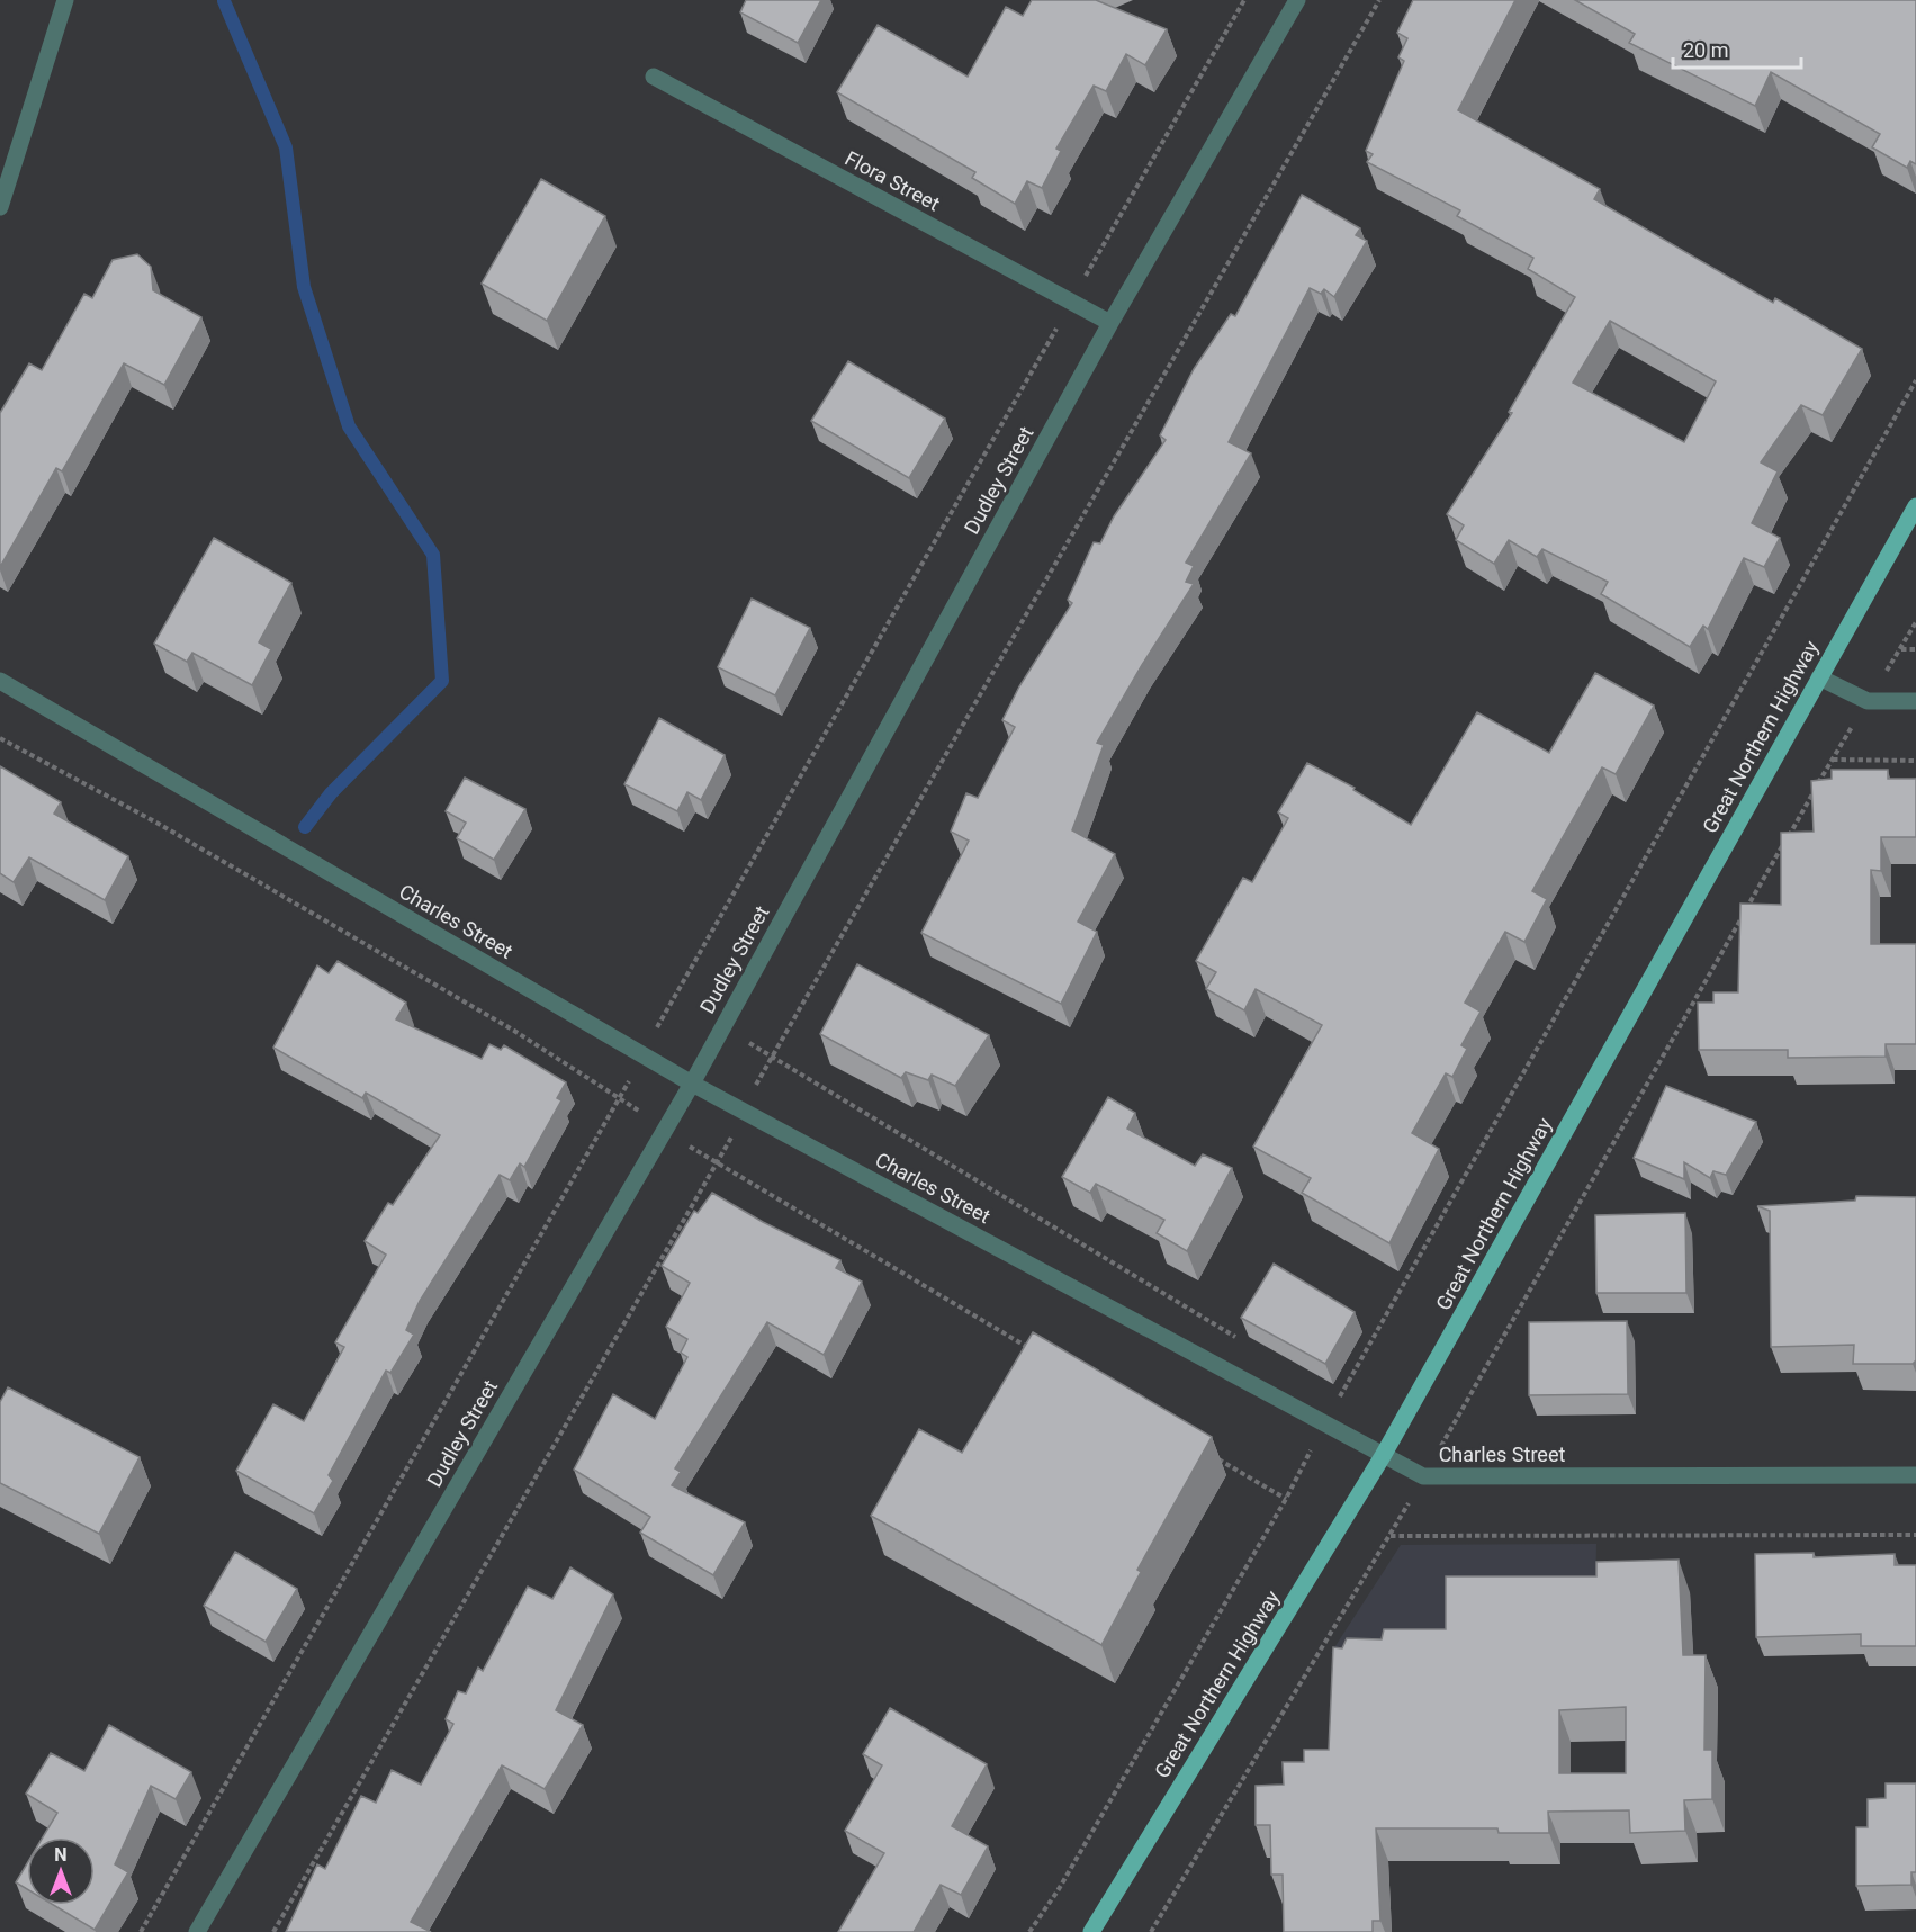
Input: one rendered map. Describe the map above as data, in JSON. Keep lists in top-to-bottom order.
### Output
{
  "streets": {
    "main road": ["Great Northern Highway"],
    "street": ["Flora Street", "Dudley Street", "Charles Street"]
  },
  "crossings": [
    ["Flora Street", "Dudley Street"],
    ["Dudley Street", "Charles Street"],
    ["Great Northern Highway", "Charles Street"]
  ],
  "scale_bar": "20 m",
  "north": "top"
}
